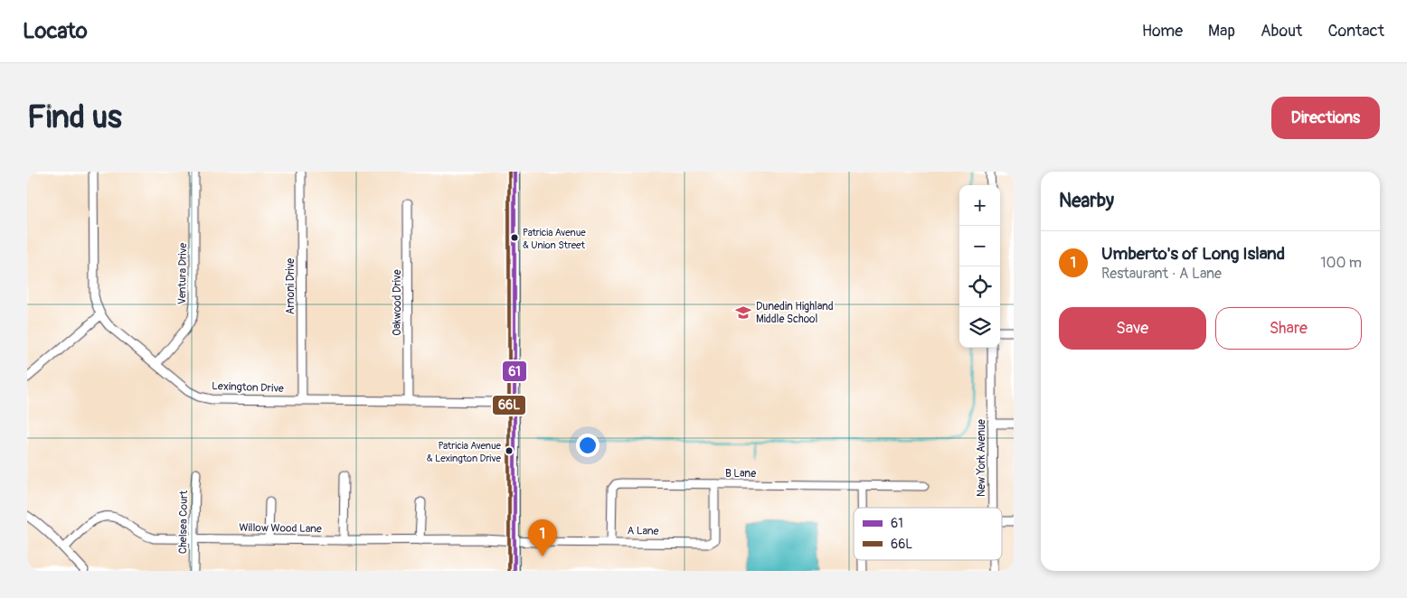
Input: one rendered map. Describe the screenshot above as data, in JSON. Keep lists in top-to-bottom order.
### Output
{
  "streets": {
    "street": [
      "Ventura Drive",
      "Arnoni Drive",
      "Oakwood Drive",
      "Lexington Drive",
      "New York Avenue",
      "B Lane",
      "Chelsea Court",
      "Willow Wood Lane",
      "A Lane"
    ]
  },
  "crossings": [
    ["Ventura Drive", "Lexington Drive"],
    ["Arnoni Drive", "Lexington Drive"],
    ["Oakwood Drive", "Lexington Drive"],
    ["B Lane", "A Lane"],
    ["Chelsea Court", "Willow Wood Lane"],
    ["Willow Wood Lane", "A Lane"]
  ],
  "places": {
    "other": ["Patricia Avenue & Union Street", "Patricia Avenue & Lexington Drive"],
    "school or university": ["Dunedin Highland Middle School"]
  },
  "lines": ["transit line 61", "transit line 66L"],
  "legend": ["61", "66L"],
  "page": {
    "header": "Locato",
    "nav": [
      "Home",
      "Map",
      "About",
      "Contact"
    ],
    "buttons": [
      "Directions",
      ["Save", "Share"]
    ],
    "title": "Find us",
    "heading": "Nearby",
    "map_buttons": ["+", "−"],
    "list": [
      {
        "mark": "1",
        "name": "Umberto's of Long Island",
        "note": "Restaurant · A Lane",
        "value": "100 m"
      }
    ],
    "pins": "1"
  }
}
